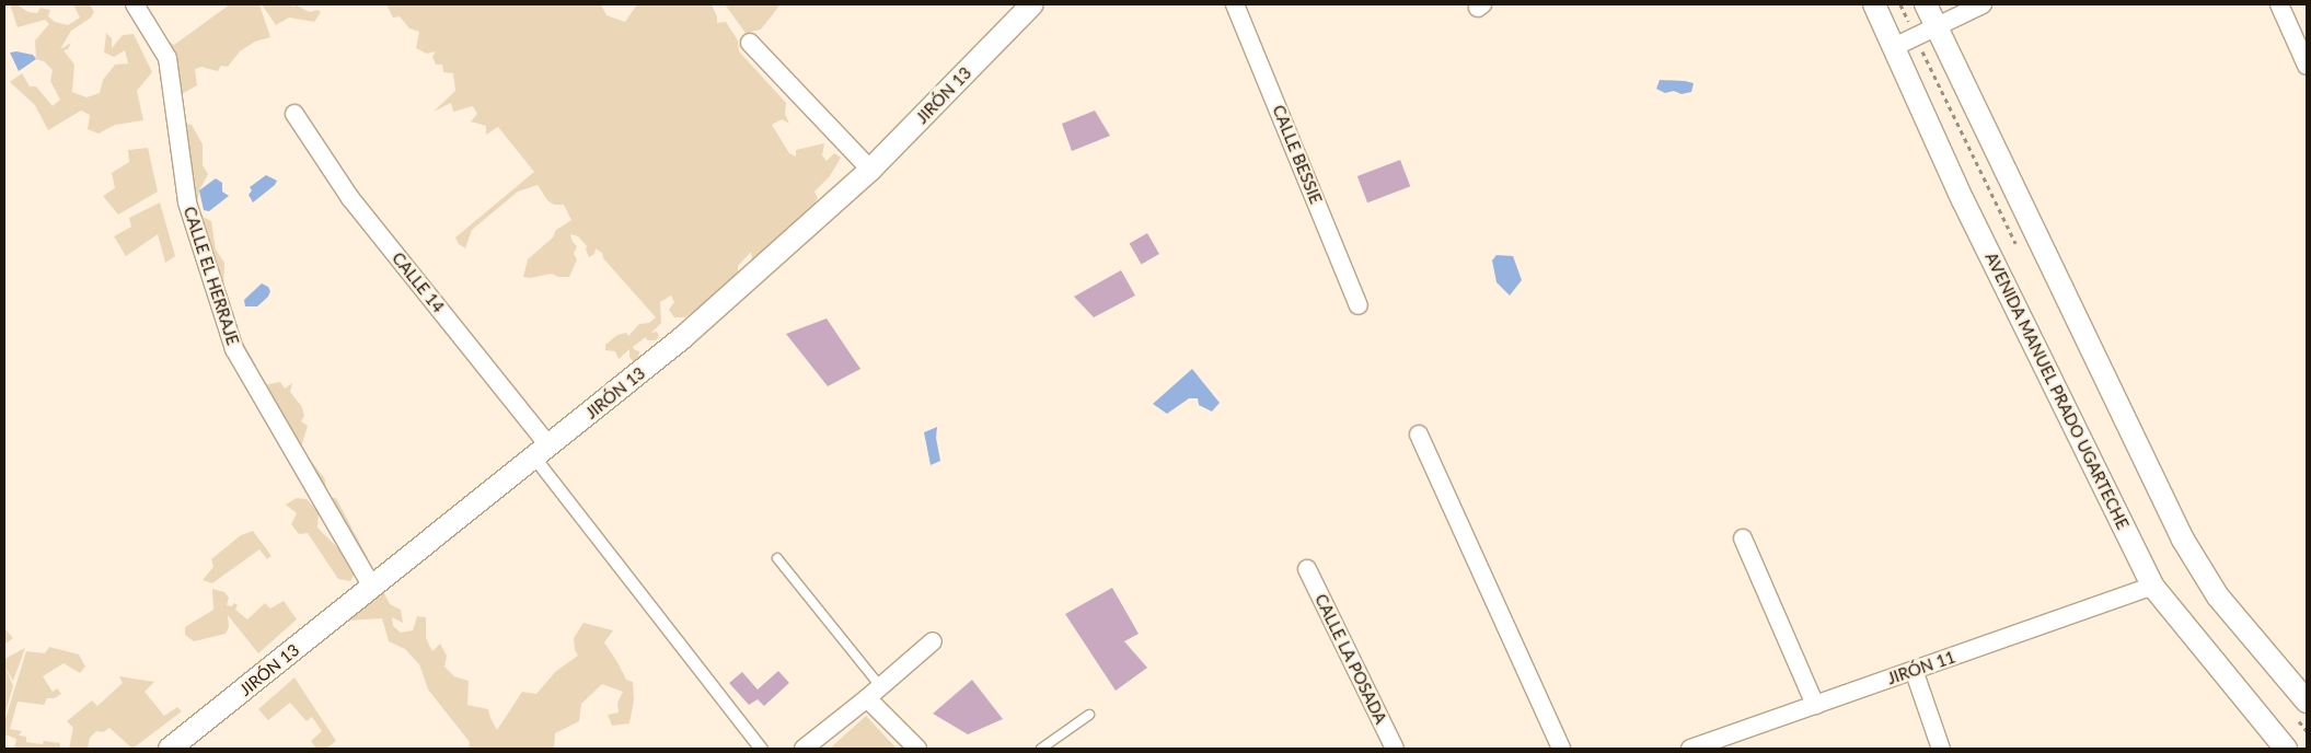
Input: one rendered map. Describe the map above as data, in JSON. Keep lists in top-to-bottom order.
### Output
{
  "streets": {
    "street": [
      "JIRÓN 13",
      "CALLE BESSIE",
      "CALLE EL HERRAJE",
      "CALLE 14",
      "AVENIDA MANUEL PRADO UGARTECHE",
      "CALLE LA POSADA",
      "JIRÓN 11"
    ]
  },
  "crossings": [
    ["JIRÓN 13", "CALLE EL HERRAJE"],
    ["JIRÓN 13", "CALLE 14"],
    ["AVENIDA MANUEL PRADO UGARTECHE", "JIRÓN 11"]
  ]
}
